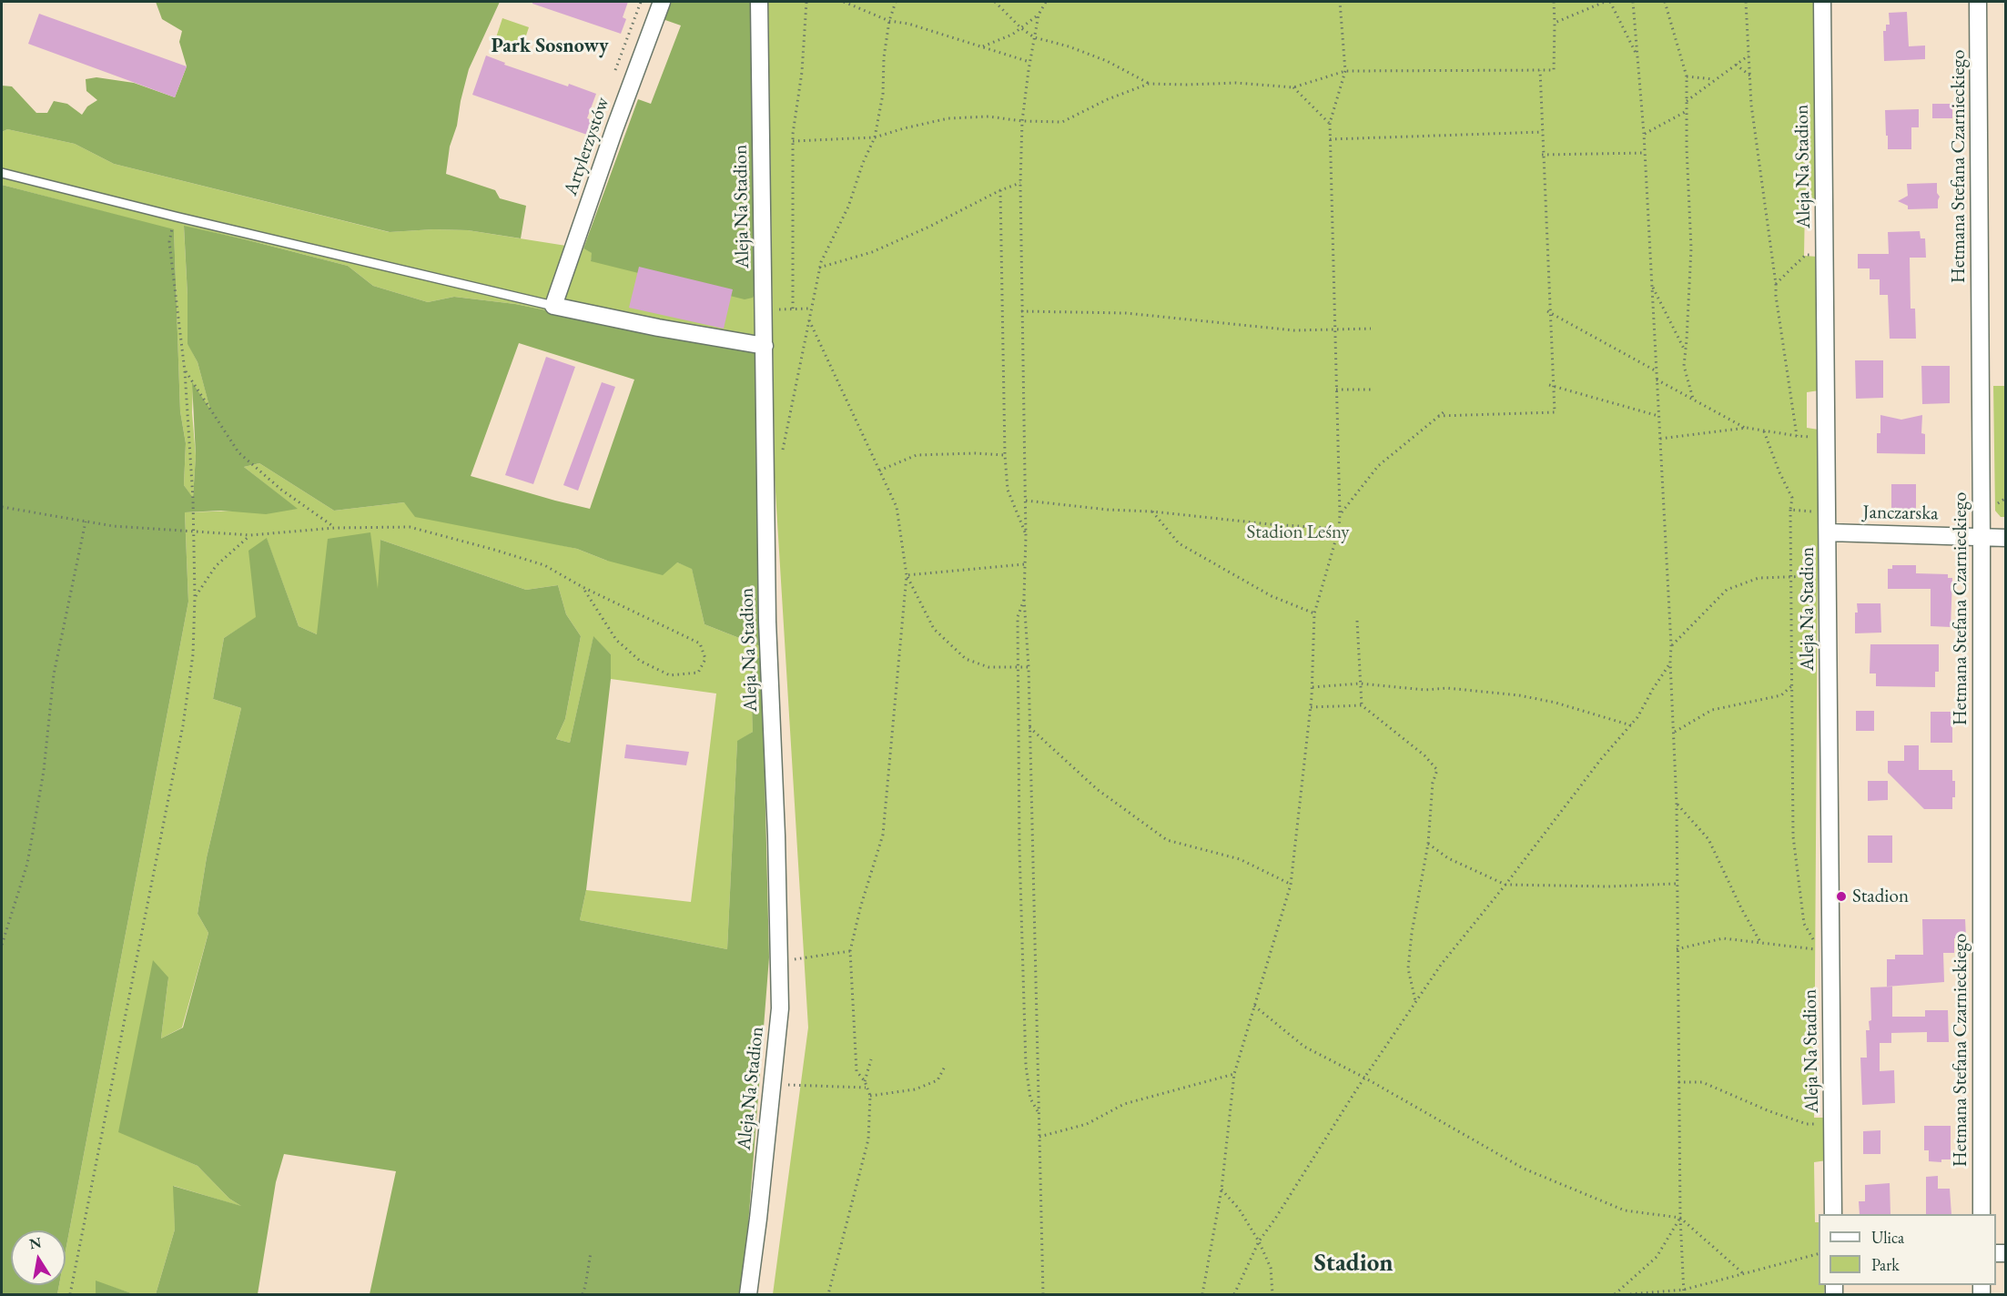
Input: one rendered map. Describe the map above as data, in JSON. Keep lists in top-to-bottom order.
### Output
{
  "streets": {
    "street": [
      "Artylerzystów",
      "Aleja Na Stadion",
      "Hetmana Stefana Czarnieckiego",
      "Janczarska"
    ]
  },
  "crossings": [
    ["Aleja Na Stadion", "Janczarska"],
    ["Hetmana Stefana Czarnieckiego", "Janczarska"]
  ],
  "districts": ["Park Sosnowy", "Stadion"],
  "parks": ["Stadion Leśny"],
  "places": ["Stadion"],
  "legend": ["Ulica", "Park"],
  "north": "top"
}
